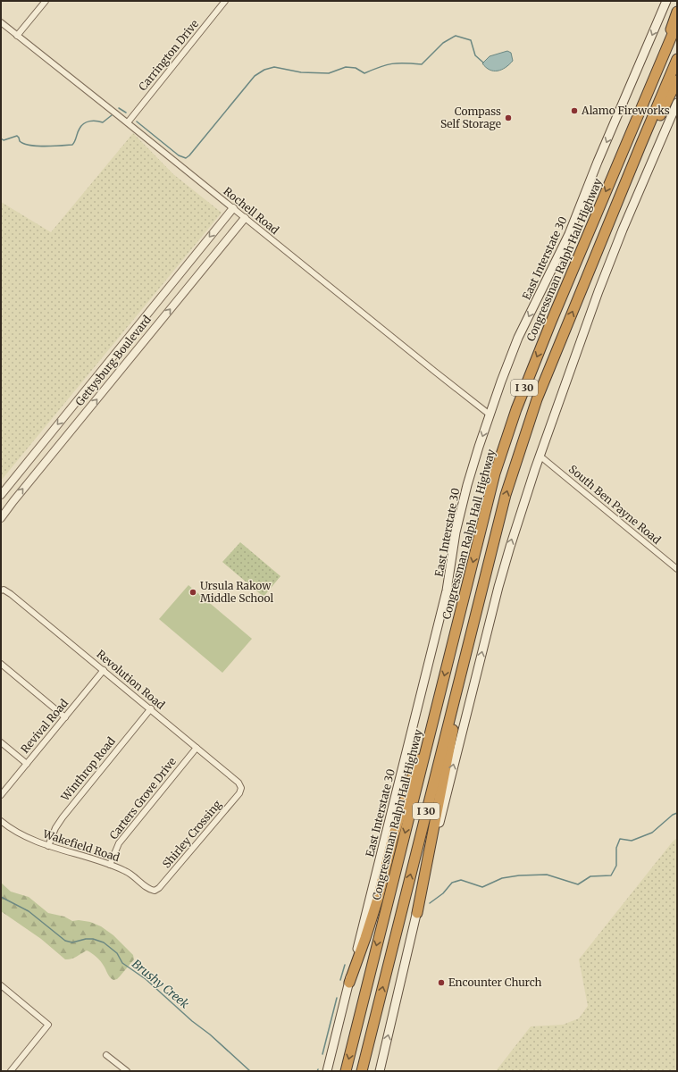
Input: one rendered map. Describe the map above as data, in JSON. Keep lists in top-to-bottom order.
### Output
{
  "streets": {
    "highway": ["Congressman Ralph Hall Highway", "I 30"],
    "main road": ["East Interstate 30"],
    "street": [
      "Carrington Drive",
      "Rochell Road",
      "Gettysburg Boulevard",
      "South Ben Payne Road",
      "Revolution Road",
      "Revival Road",
      "Winthrop Road",
      "Carters Grove Drive",
      "Shirley Crossing",
      "Wakefield Road"
    ]
  },
  "crossings": [
    ["Carrington Drive", "Rochell Road"],
    ["Rochell Road", "East Interstate 30"],
    ["Rochell Road", "Gettysburg Boulevard"],
    ["Revolution Road", "Revival Road"],
    ["Revolution Road", "Winthrop Road"],
    ["Revolution Road", "Carters Grove Drive"],
    ["Revolution Road", "Shirley Crossing"],
    ["Winthrop Road", "Wakefield Road"],
    ["Carters Grove Drive", "Wakefield Road"],
    ["Shirley Crossing", "Wakefield Road"]
  ],
  "water": ["Brushy Creek"],
  "places": [
    "Alamo Fireworks",
    "Compass Self Storage",
    "Ursula Rakow Middle School",
    "Encounter Church"
  ]
}
